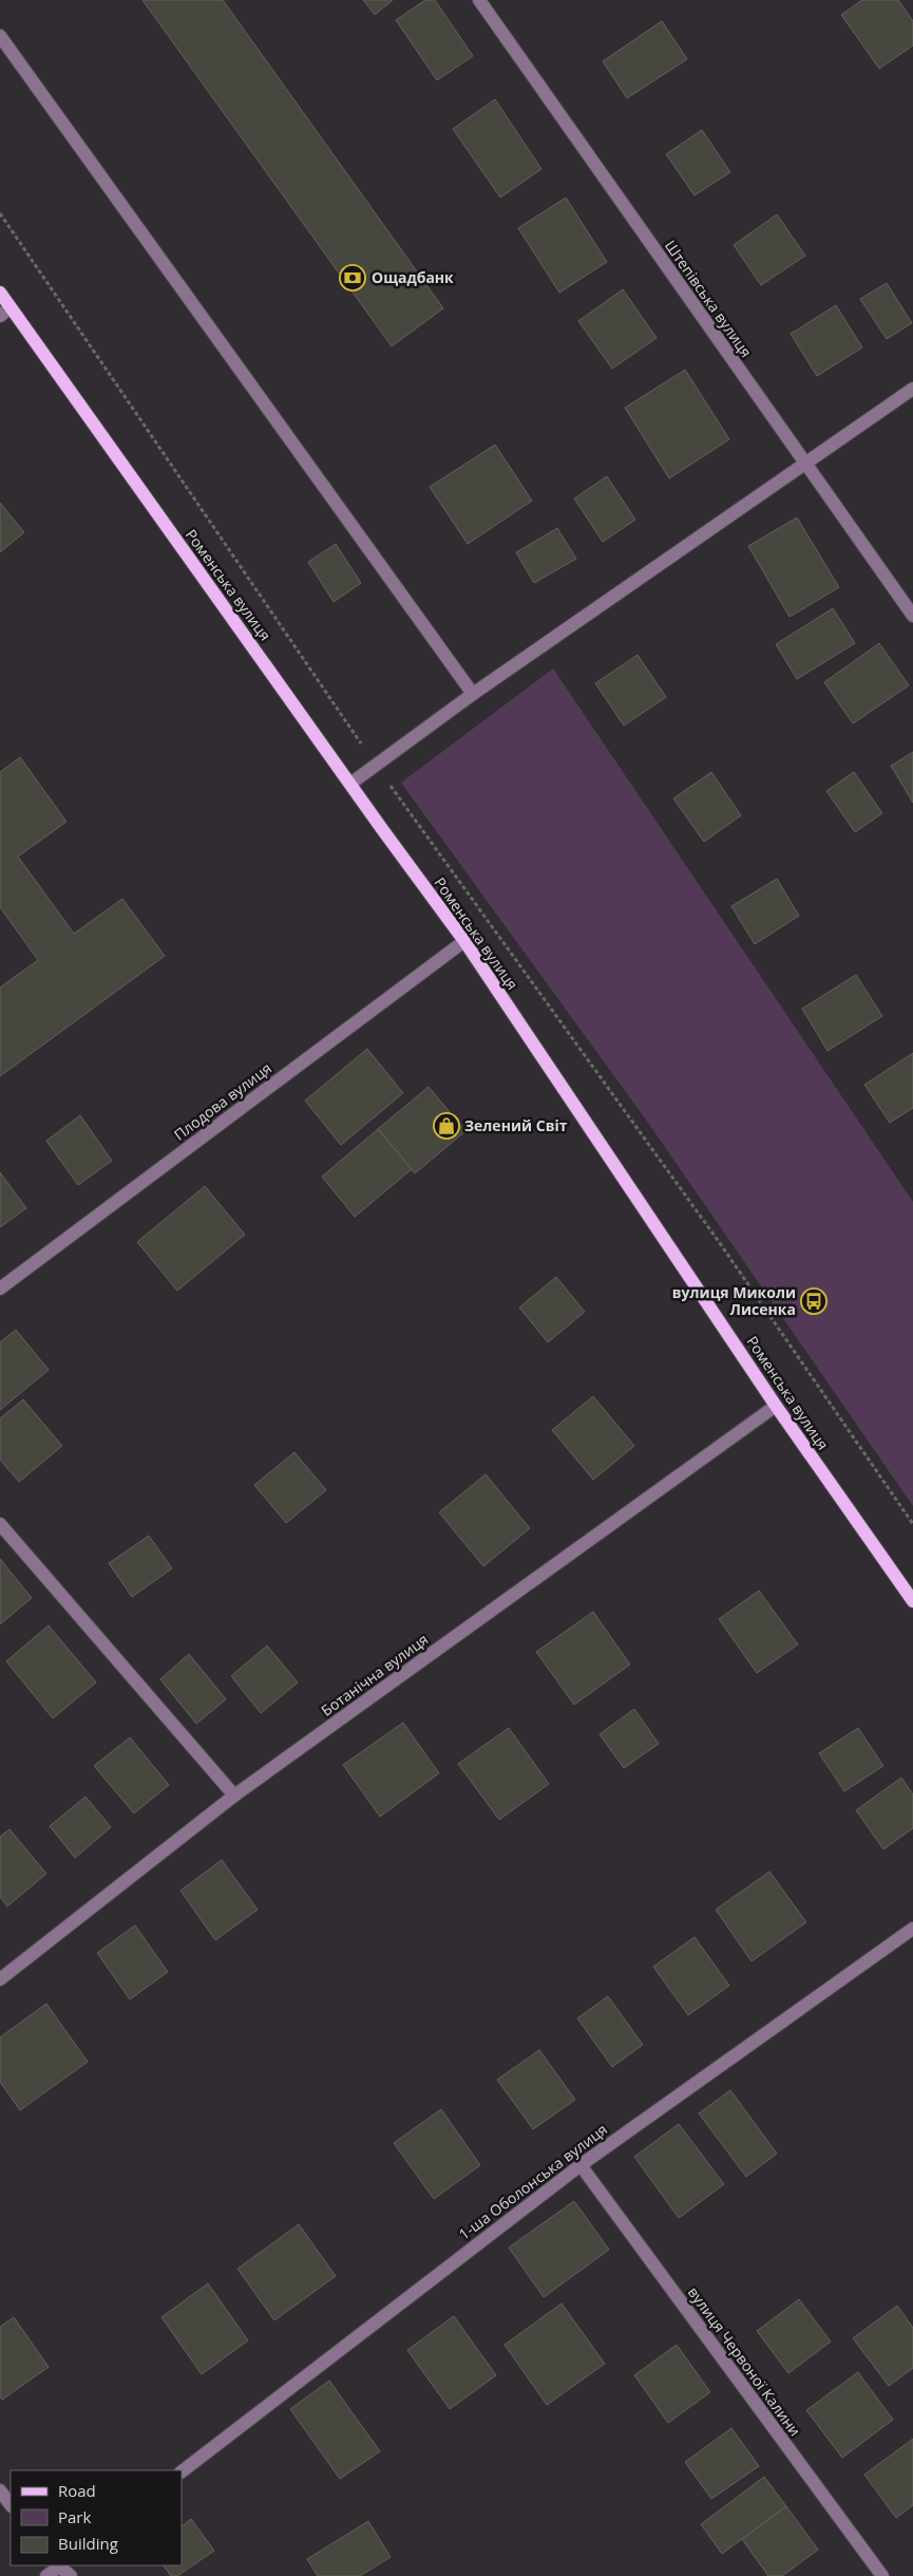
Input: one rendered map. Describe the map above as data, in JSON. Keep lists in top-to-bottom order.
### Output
{
  "streets": {
    "main road": ["Роменська вулиця"],
    "street": [
      "Штепівська вулиця",
      "Плодова вулиця",
      "Ботанічна вулиця",
      "1-ша Оболонська вулиця",
      "вулиця Червоної Калини"
    ]
  },
  "crossings": [
    ["Роменська вулиця", "Плодова вулиця"],
    ["Роменська вулиця", "Ботанічна вулиця"],
    ["1-ша Оболонська вулиця", "вулиця Червоної Калини"]
  ],
  "places": {
    "bank": ["Ощадбанк"],
    "shop": ["Зелений Світ"],
    "bus stop": ["вулиця Миколи Лисенка"]
  },
  "legend": ["Road", "Park", "Building"]
}
